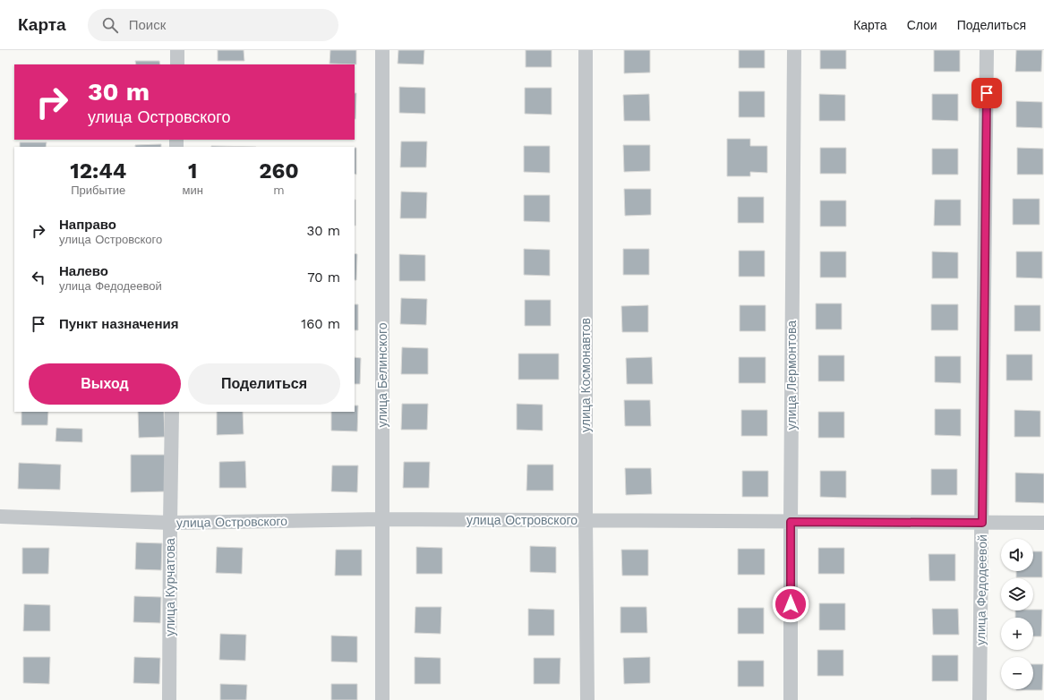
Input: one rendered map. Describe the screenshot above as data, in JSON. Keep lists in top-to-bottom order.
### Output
{
  "streets": {
    "street": [
      "улица Белинского",
      "улица Космонавтов",
      "улица Лермонтова",
      "улица Островского",
      "улица Курчатова",
      "улица Федодеевой"
    ]
  },
  "crossings": [
    ["улица Белинского", "улица Островского"],
    ["улица Космонавтов", "улица Островского"],
    ["улица Лермонтова", "улица Островского"],
    ["улица Островского", "улица Курчатова"],
    ["улица Островского", "улица Федодеевой"]
  ],
  "page": {
    "header": "Карта",
    "search": "Поиск",
    "nav": ["Карта", "Слои", "Поделиться"],
    "turn": ["30 m", "улица Островского"],
    "eta": [
      "12:44",
      "Прибытие",
      "1",
      "мин",
      "260",
      "m"
    ],
    "list": [
      {
        "name": "Направо",
        "note": "улица Островского",
        "value": "30 m"
      },
      {
        "name": "Налево",
        "note": "улица Федодеевой",
        "value": "70 m"
      },
      {
        "name": "Пункт назначения",
        "value": "160 m"
      }
    ],
    "buttons": ["Выход", "Поделиться"],
    "map_buttons": ["+", "−"]
  }
}
